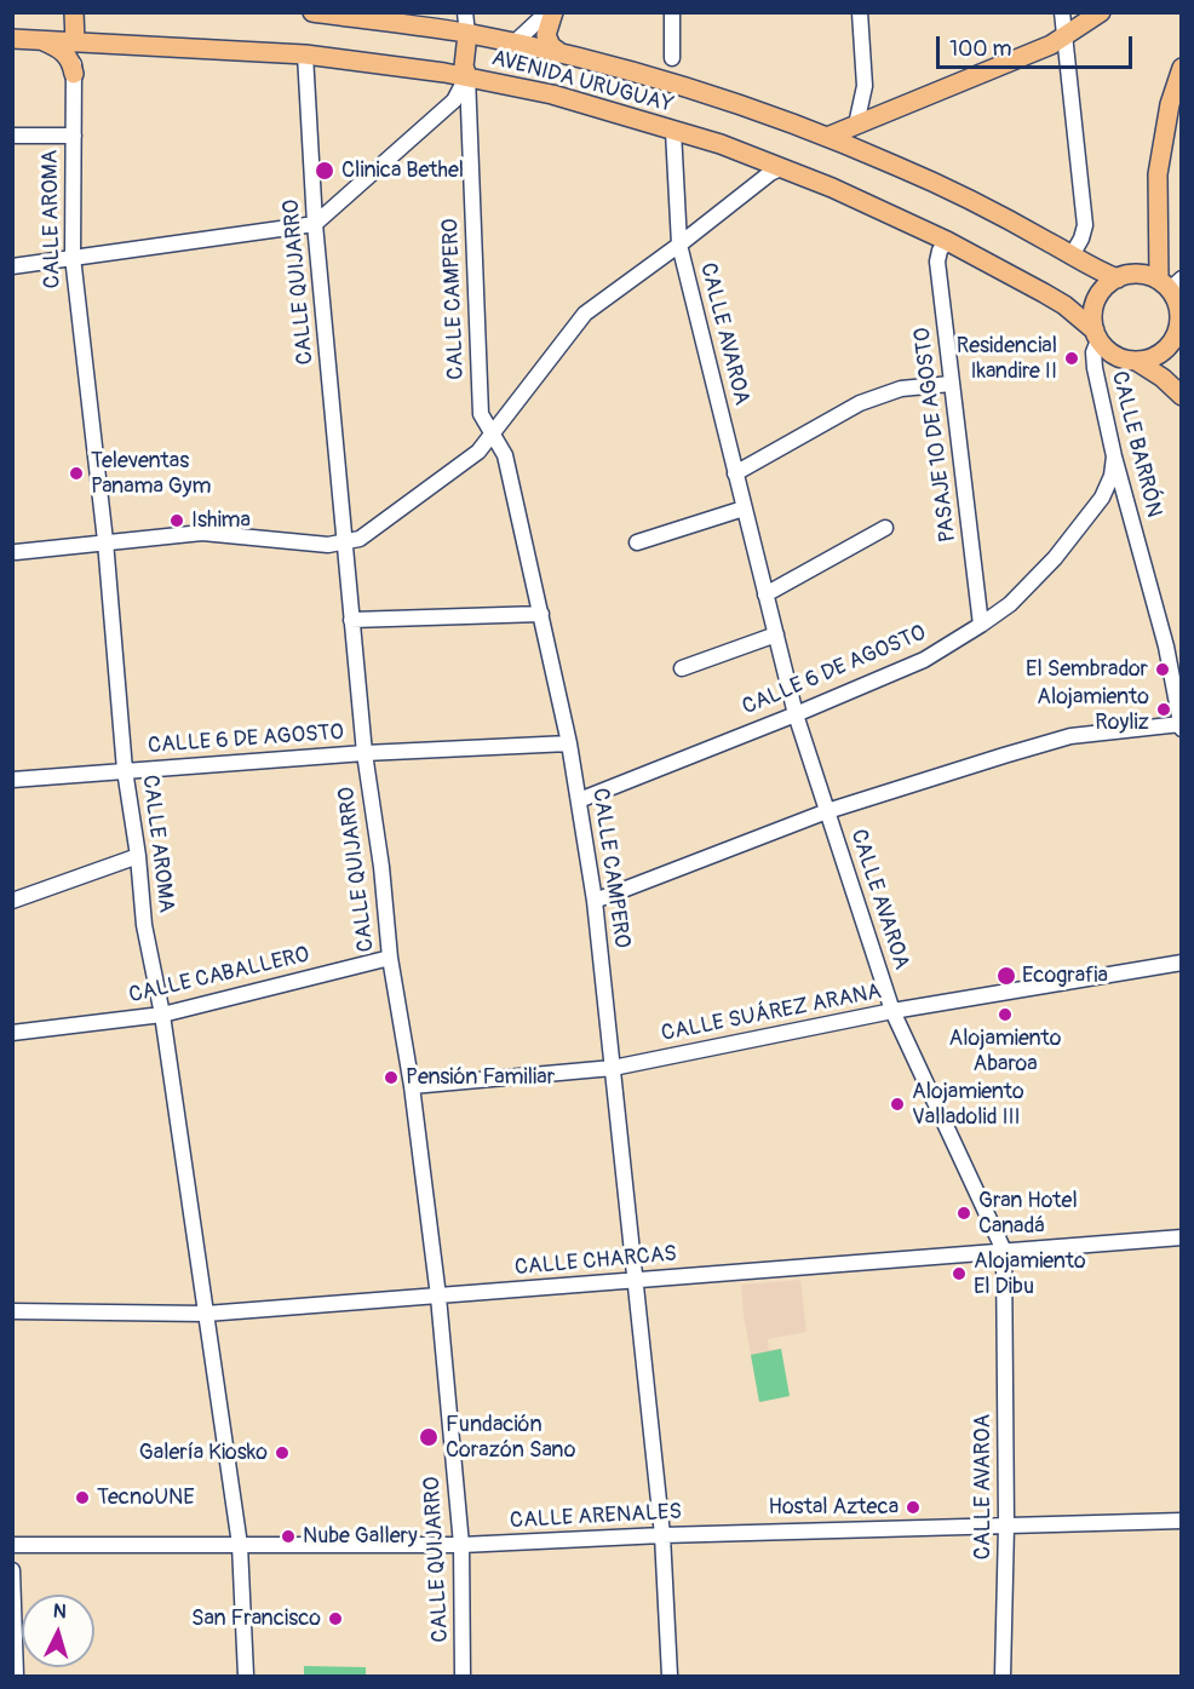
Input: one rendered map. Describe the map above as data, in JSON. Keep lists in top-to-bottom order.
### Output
{
  "streets": {
    "main road": ["AVENIDA URUGUAY", "CALLE AROMA"],
    "street": [
      "CALLE QUIJARRO",
      "CALLE CAMPERO",
      "CALLE AVAROA",
      "PASAJE 10 DE AGOSTO",
      "CALLE BARRÓN",
      "CALLE 6 DE AGOSTO",
      "CALLE CABALLERO",
      "CALLE SUÁREZ ARANA",
      "CALLE CHARCAS",
      "CALLE ARENALES"
    ]
  },
  "crossings": [
    ["AVENIDA URUGUAY", "CALLE AROMA"],
    ["AVENIDA URUGUAY", "CALLE QUIJARRO"],
    ["AVENIDA URUGUAY", "CALLE CAMPERO"],
    ["AVENIDA URUGUAY", "CALLE AVAROA"],
    ["AVENIDA URUGUAY", "PASAJE 10 DE AGOSTO"],
    ["AVENIDA URUGUAY", "CALLE BARRÓN"],
    ["CALLE AROMA", "CALLE 6 DE AGOSTO"],
    ["CALLE AROMA", "CALLE CABALLERO"],
    ["CALLE AROMA", "CALLE CHARCAS"],
    ["CALLE AROMA", "CALLE ARENALES"],
    ["CALLE QUIJARRO", "CALLE 6 DE AGOSTO"],
    ["CALLE QUIJARRO", "CALLE CABALLERO"],
    ["CALLE QUIJARRO", "CALLE SUÁREZ ARANA"],
    ["CALLE QUIJARRO", "CALLE CHARCAS"],
    ["CALLE QUIJARRO", "CALLE ARENALES"],
    ["CALLE CAMPERO", "CALLE 6 DE AGOSTO"],
    ["CALLE CAMPERO", "CALLE SUÁREZ ARANA"],
    ["CALLE CAMPERO", "CALLE CHARCAS"],
    ["CALLE CAMPERO", "CALLE ARENALES"],
    ["CALLE AVAROA", "CALLE 6 DE AGOSTO"],
    ["CALLE AVAROA", "CALLE SUÁREZ ARANA"],
    ["CALLE AVAROA", "CALLE CHARCAS"],
    ["CALLE AVAROA", "CALLE ARENALES"],
    ["PASAJE 10 DE AGOSTO", "CALLE 6 DE AGOSTO"],
    ["CALLE BARRÓN", "CALLE 6 DE AGOSTO"]
  ],
  "places": [
    "Clinica Bethel",
    "Residencial Ikandire II",
    "Televentas Panama Gym",
    "Ishima",
    "El Sembrador",
    "Alojamiento Royliz",
    "Ecografia",
    "Alojamiento Abaroa",
    "Pensión Familiar",
    "Alojamiento Valladolid III",
    "Gran Hotel Canadá",
    "Alojamiento El Dibu",
    "Fundación Corazón Sano",
    "Galería Kiosko",
    "TecnoUNE",
    "Hostal Azteca",
    "Nube Gallery",
    "San Francisco"
  ],
  "scale_bar": "100 m",
  "north": "top"
}
